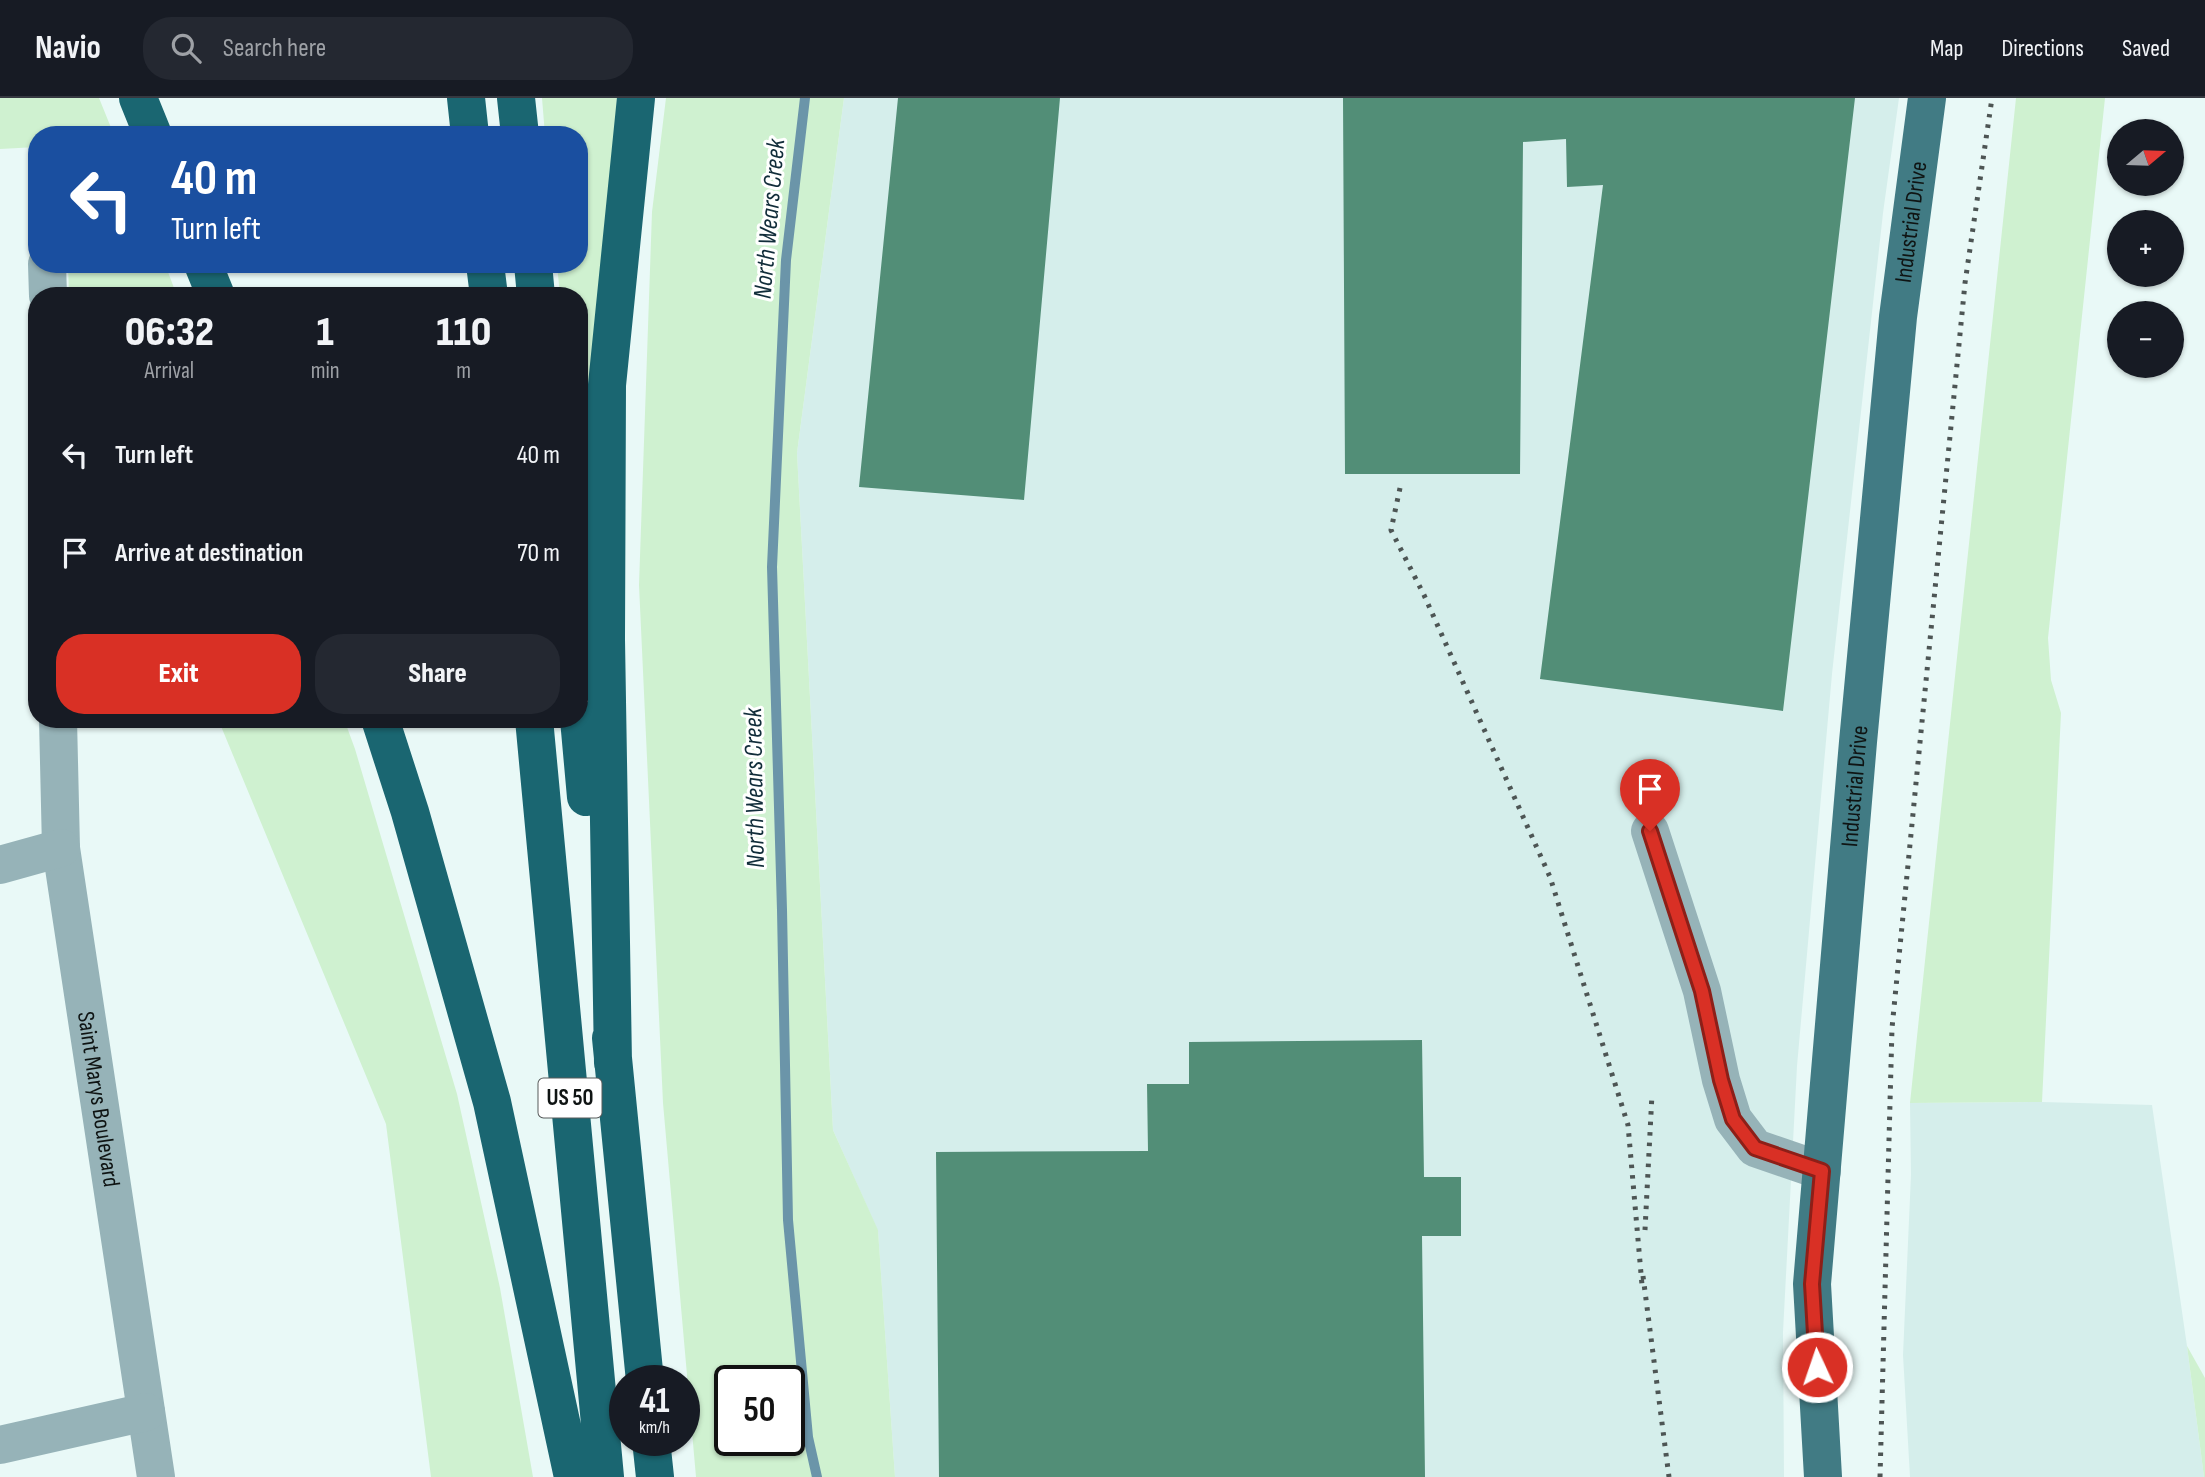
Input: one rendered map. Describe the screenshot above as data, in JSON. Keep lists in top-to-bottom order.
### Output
{
  "streets": {
    "highway": ["US 50"],
    "main road": ["Industrial Drive"],
    "street": ["Saint Marys Boulevard"]
  },
  "water": ["North Wears Creek"],
  "north": "right",
  "page": {
    "header": "Navio",
    "search": "Search here",
    "nav": ["Map", "Directions", "Saved"],
    "map_buttons": ["+", "−"],
    "turn": ["40 m", "Turn left"],
    "eta": [
      "06:32",
      "Arrival",
      "1",
      "min",
      "110",
      "m"
    ],
    "list": [
      {
        "name": "Turn left",
        "value": "40 m"
      },
      {
        "name": "Arrive at destination",
        "value": "70 m"
      }
    ],
    "buttons": ["Exit", "Share"],
    "speed": "41 km/h",
    "limit": "50"
  }
}
